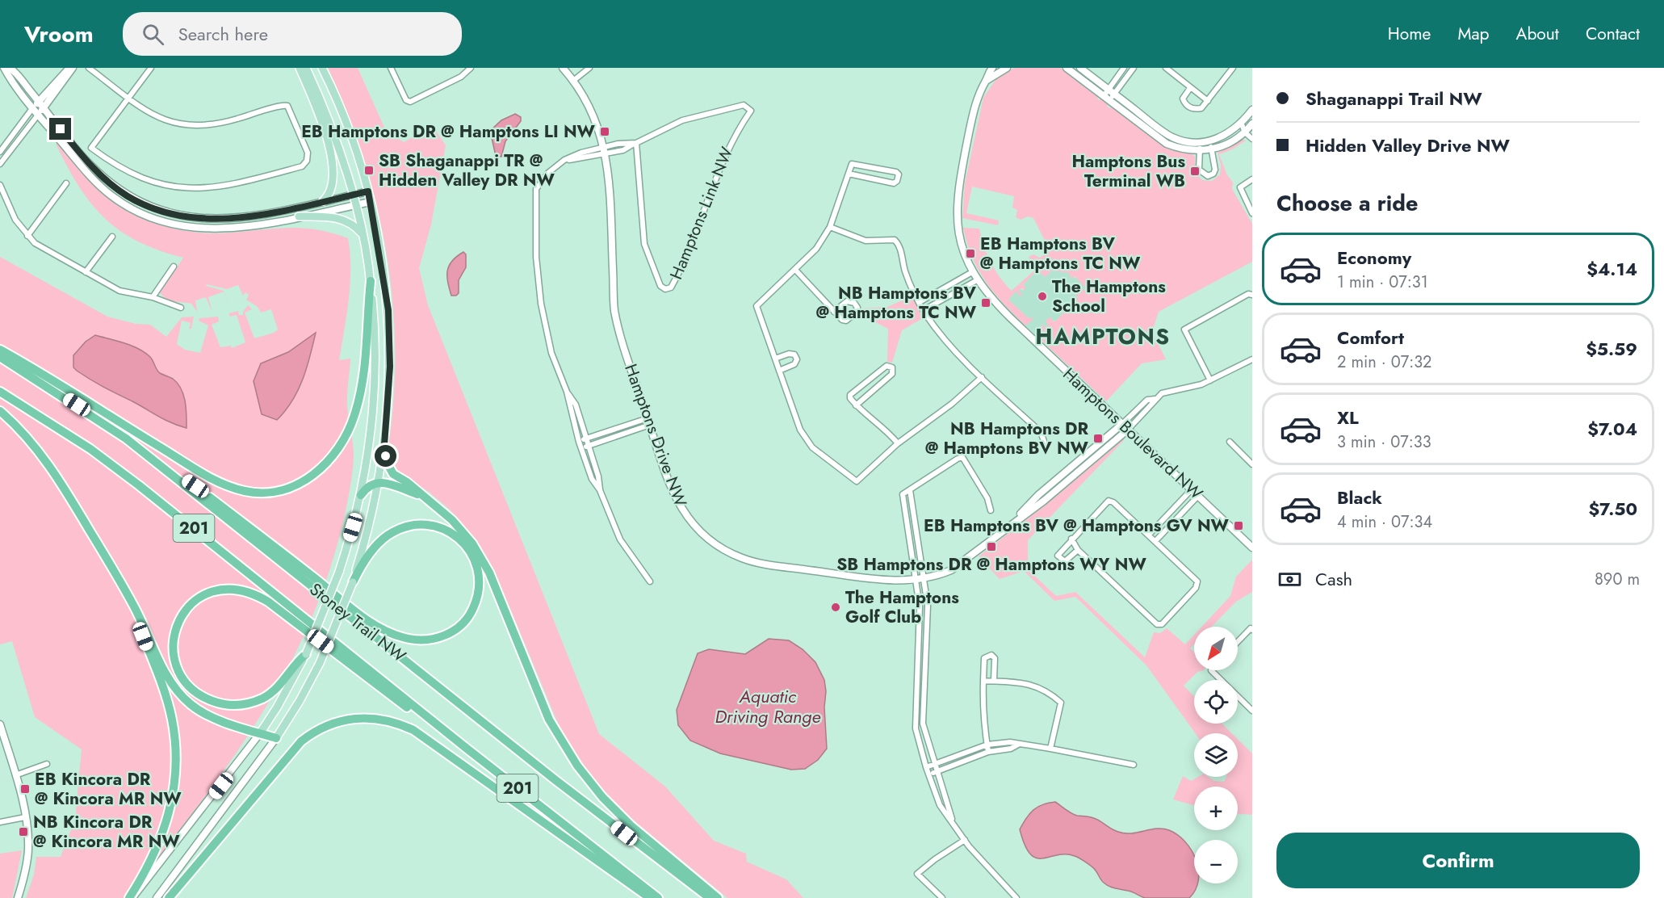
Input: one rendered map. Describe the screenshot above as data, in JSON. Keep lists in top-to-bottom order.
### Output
{
  "streets": {
    "highway": ["201", "Stoney Trail NW"],
    "street": ["Hamptons Link NW", "Hamptons Boulevard NW", "Hamptons Drive NW"]
  },
  "crossings": [
    ["Hamptons Link NW", "Hamptons Drive NW"],
    ["Hamptons Boulevard NW", "Hamptons Drive NW"]
  ],
  "districts": ["HAMPTONS"],
  "water": ["Aquatic Driving Range"],
  "places": {
    "transit": [
      "EB Hamptons DR @ Hamptons LI NW",
      "SB Shaganappi TR @ Hidden Valley DR NW",
      "Hamptons Bus Terminal WB",
      "EB Hamptons BV @ Hamptons TC NW",
      "NB Hamptons BV @ Hamptons TC NW",
      "NB Hamptons DR @ Hamptons BV NW",
      "EB Hamptons BV @ Hamptons GV NW",
      "SB Hamptons DR @ Hamptons WY NW",
      "EB Kincora DR @ Kincora MR NW",
      "NB Kincora DR @ Kincora MR NW"
    ],
    "other": ["The Hamptons School", "The Hamptons Golf Club"]
  },
  "north": "bottom left",
  "page": {
    "header": "Vroom",
    "search": "Search here",
    "nav": [
      "Home",
      "Map",
      "About",
      "Contact"
    ],
    "banner": ["Shaganappi Trail NW", "Hidden Valley Drive NW"],
    "heading": "Choose a ride",
    "list": [
      {
        "name": "Economy",
        "note": "1 min · 07:31",
        "value": "$4.14"
      },
      {
        "name": "Comfort",
        "note": "2 min · 07:32",
        "value": "$5.59"
      },
      {
        "name": "XL",
        "note": "3 min · 07:33",
        "value": "$7.04"
      },
      {
        "name": "Black",
        "note": "4 min · 07:34",
        "value": "$7.50"
      }
    ],
    "pay": ["Cash", "890 m"],
    "map_buttons": ["+", "−"],
    "buttons": "Confirm"
  }
}
